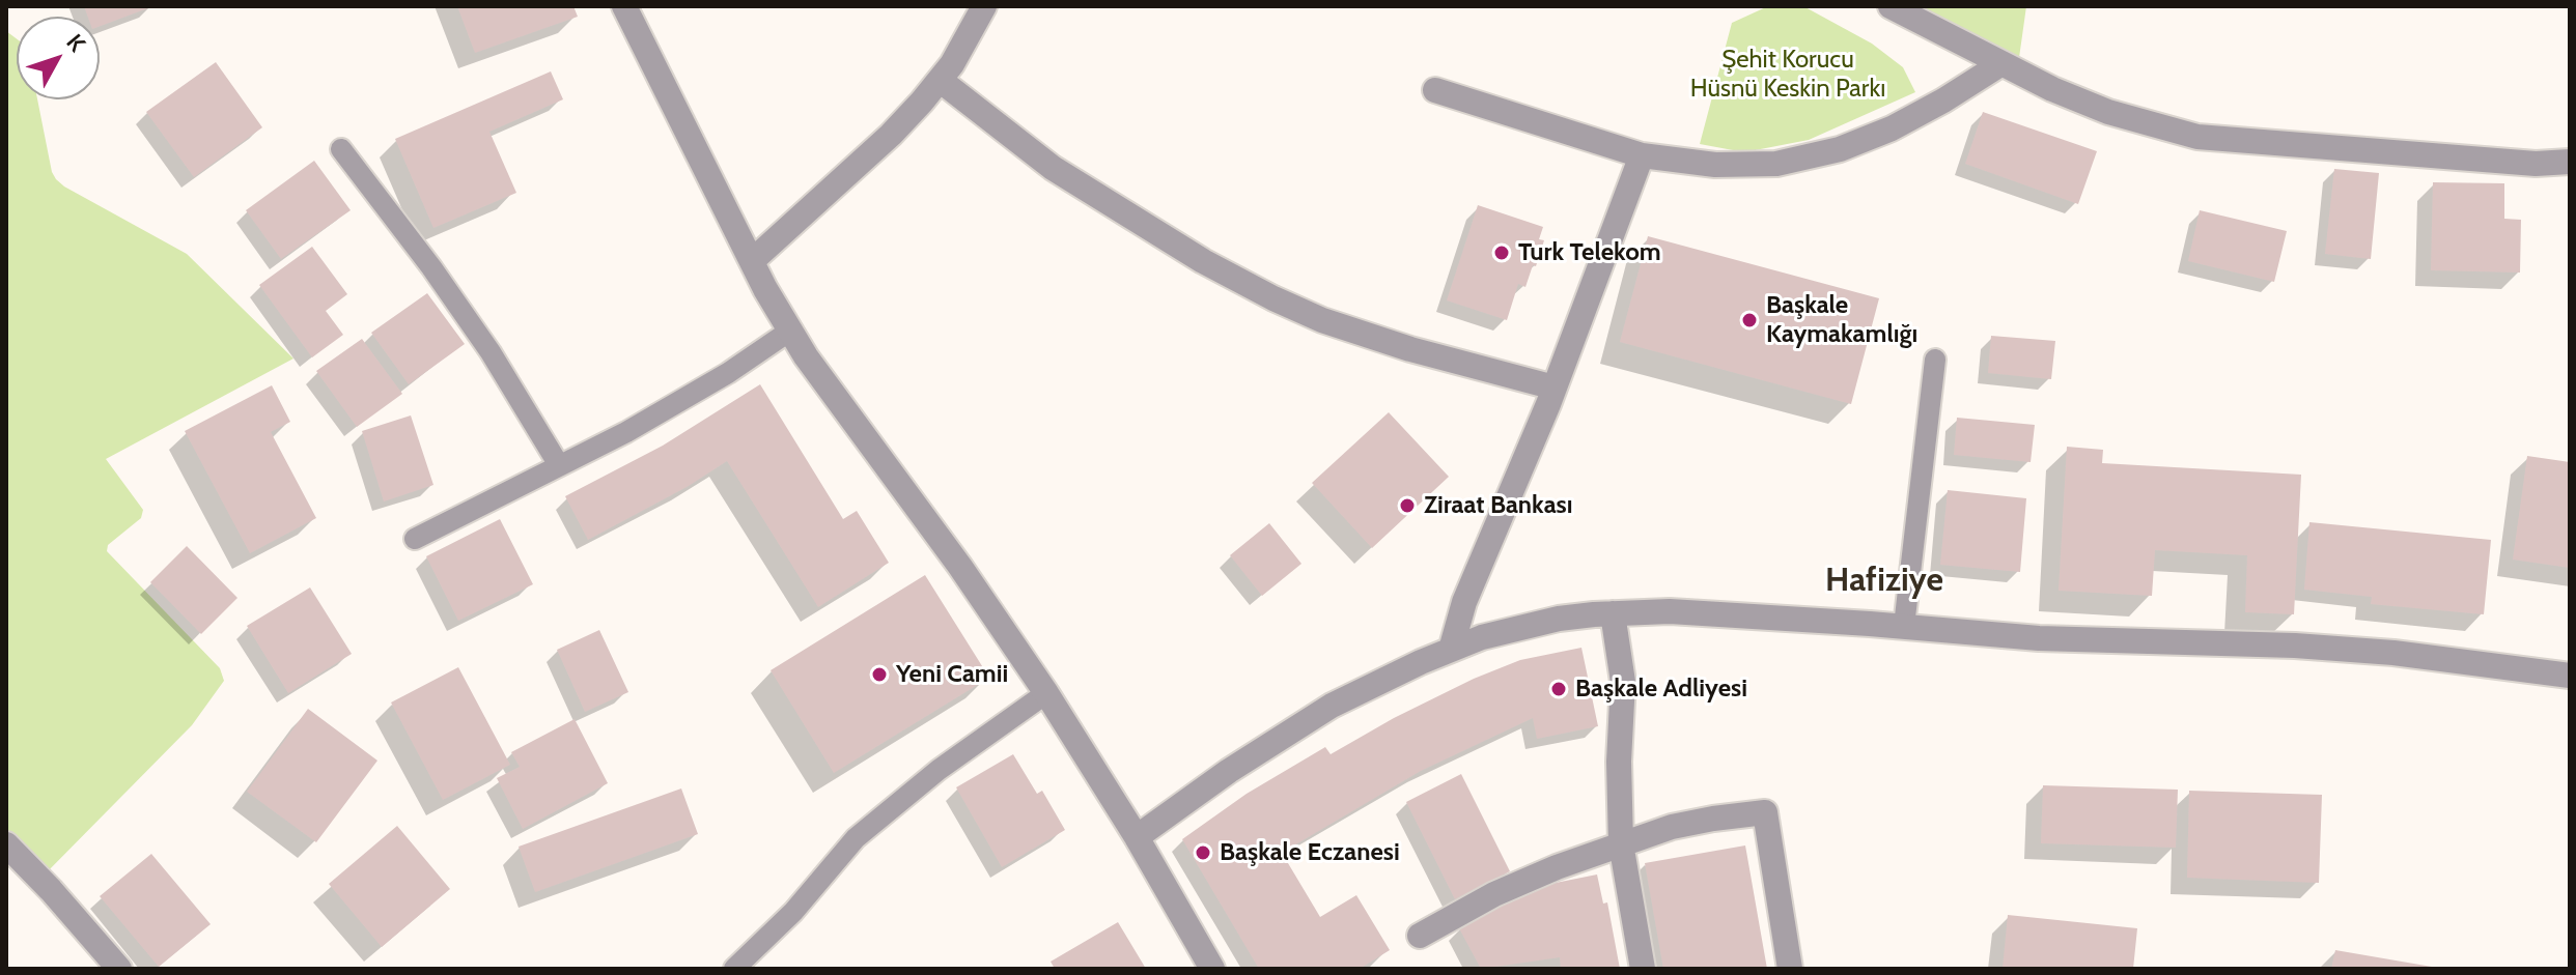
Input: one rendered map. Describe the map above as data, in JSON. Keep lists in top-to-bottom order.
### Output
{
  "districts": ["Hafiziye"],
  "parks": ["Şehit Korucu Hüsnü Keskin Parkı"],
  "places": [
    "Turk Telekom",
    "Başkale Kaymakamlığı",
    "Ziraat Bankası",
    "Yeni Camii",
    "Başkale Adliyesi",
    "Başkale Eczanesi"
  ],
  "north": "top right"
}
